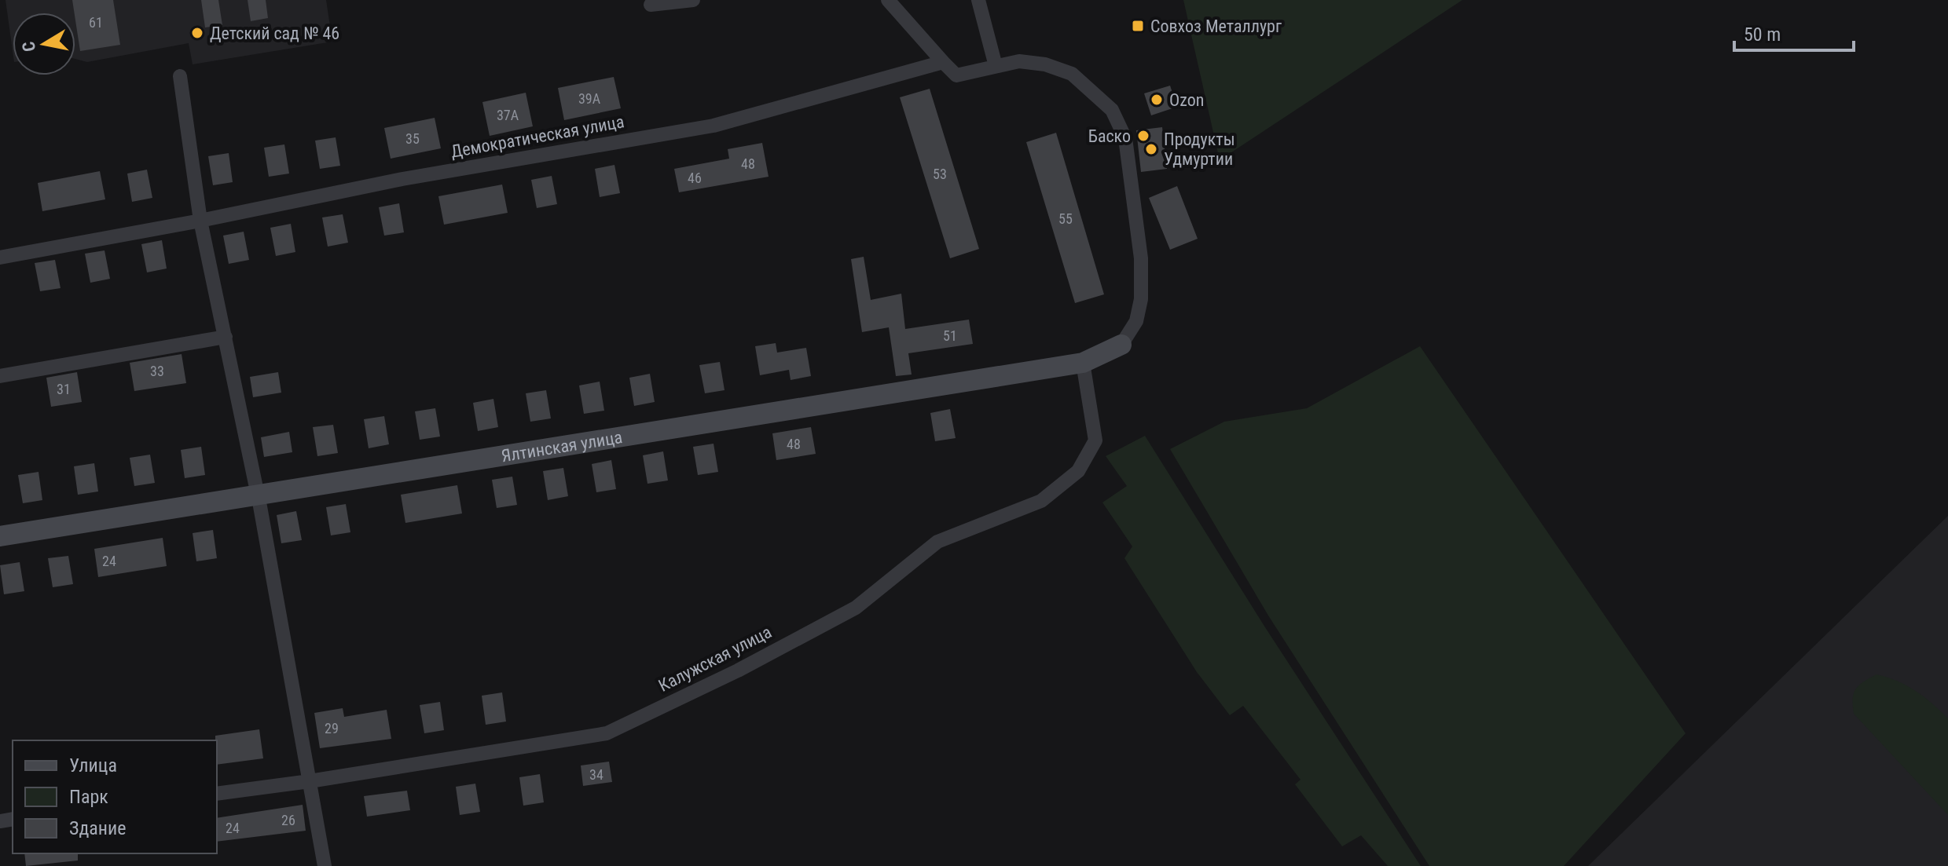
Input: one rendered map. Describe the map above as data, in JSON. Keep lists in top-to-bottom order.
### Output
{
  "streets": {
    "street": ["Демократическая улица", "Ялтинская улица", "Калужская улица"]
  },
  "crossings": [
    ["Ялтинская улица", "Калужская улица"]
  ],
  "places": {
    "transit": ["Совхоз Металлург"],
    "other": [
      "Детский сад № 46",
      "Ozon",
      "Баско",
      "Продукты Удмуртии"
    ]
  },
  "house_numbers": [
    "61",
    "39А",
    "37А",
    "35",
    "48",
    "53",
    "46",
    "55",
    "51",
    "33",
    "31",
    "48",
    "24",
    "29",
    "34",
    "26",
    "24"
  ],
  "legend": ["Улица", "Парк", "Здание"],
  "scale_bar": "50 m",
  "north": "left"
}
